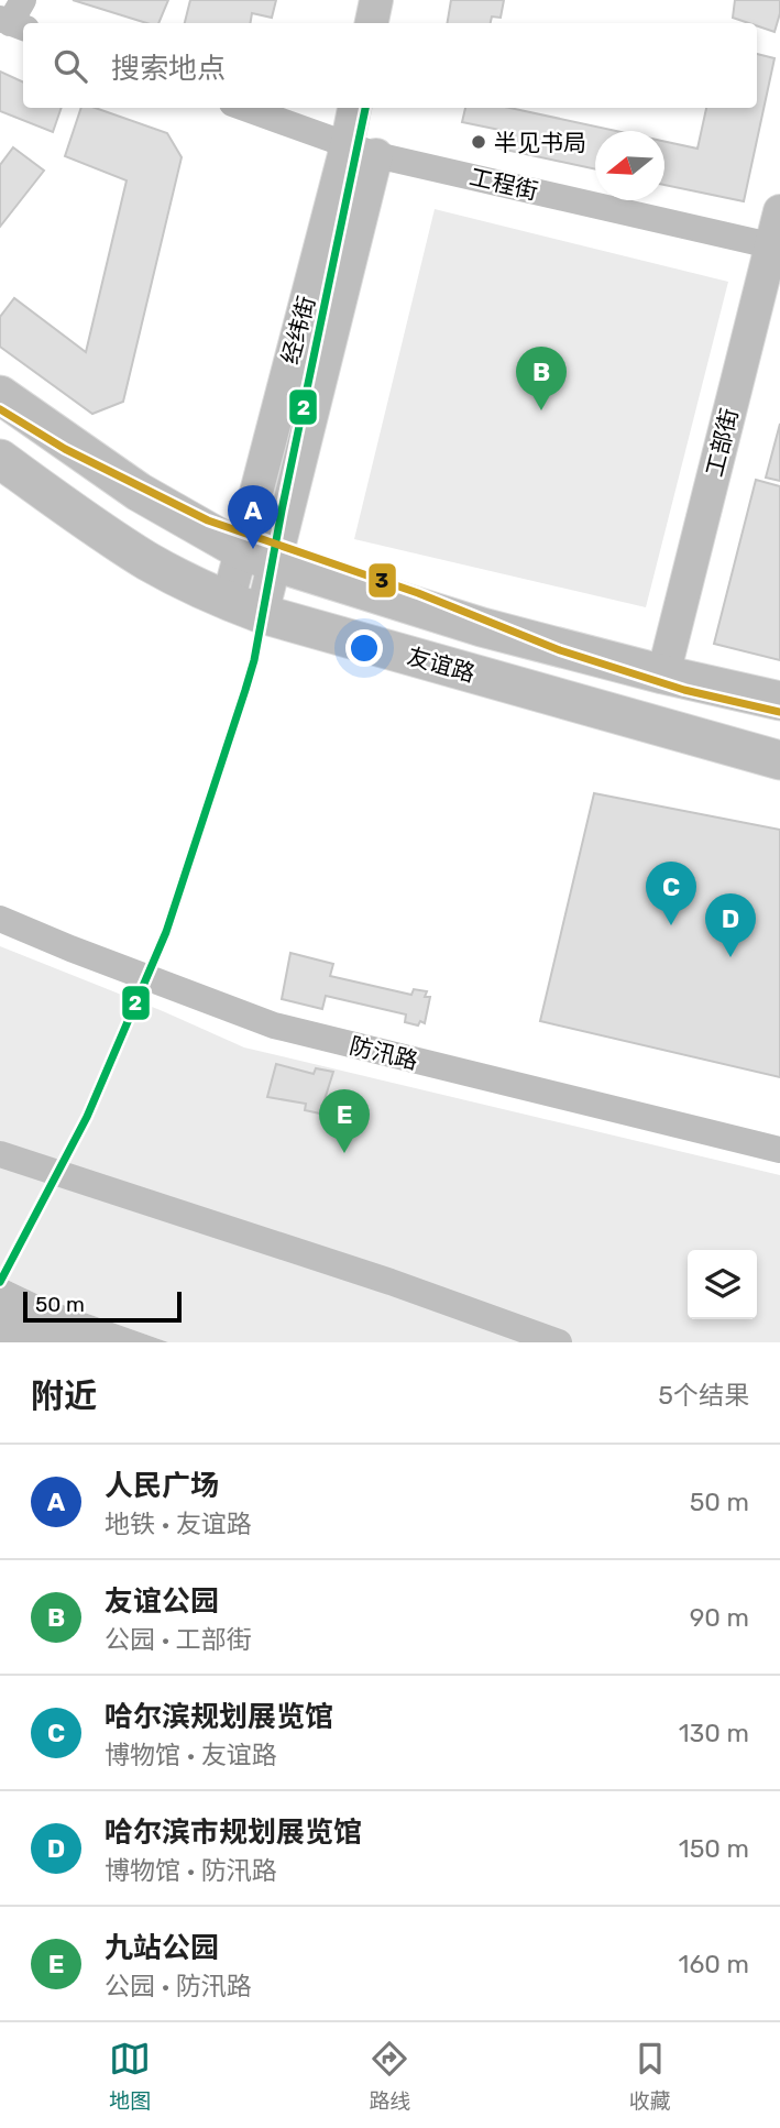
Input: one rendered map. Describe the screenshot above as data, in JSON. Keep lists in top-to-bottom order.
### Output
{
  "streets": {
    "highway": ["友谊路"],
    "main road": ["经纬街", "工部街"],
    "street": ["工程街", "防汛路"]
  },
  "crossings": [
    ["工程街", "经纬街"],
    ["工程街", "工部街"],
    ["经纬街", "友谊路"],
    ["工部街", "友谊路"]
  ],
  "places": ["半见书局"],
  "lines": ["transit line 2", "transit line 3"],
  "scale_bar": "50 m",
  "north": "left",
  "page": {
    "search": "搜索地点",
    "pins": [
      "B",
      "A",
      "C",
      "D",
      "E"
    ],
    "scale": "50 m",
    "heading": ["附近", "5个结果"],
    "list": [
      {
        "mark": "A",
        "name": "人民广场",
        "note": "地铁 · 友谊路",
        "value": "50 m"
      },
      {
        "mark": "B",
        "name": "友谊公园",
        "note": "公园 · 工部街",
        "value": "90 m"
      },
      {
        "mark": "C",
        "name": "哈尔滨规划展览馆",
        "note": "博物馆 · 友谊路",
        "value": "130 m"
      },
      {
        "mark": "D",
        "name": "哈尔滨市规划展览馆",
        "note": "博物馆 · 防汛路",
        "value": "150 m"
      },
      {
        "mark": "E",
        "name": "九站公园",
        "note": "公园 · 防汛路",
        "value": "160 m"
      }
    ],
    "nav": ["地图", "路线", "收藏"]
  }
}
